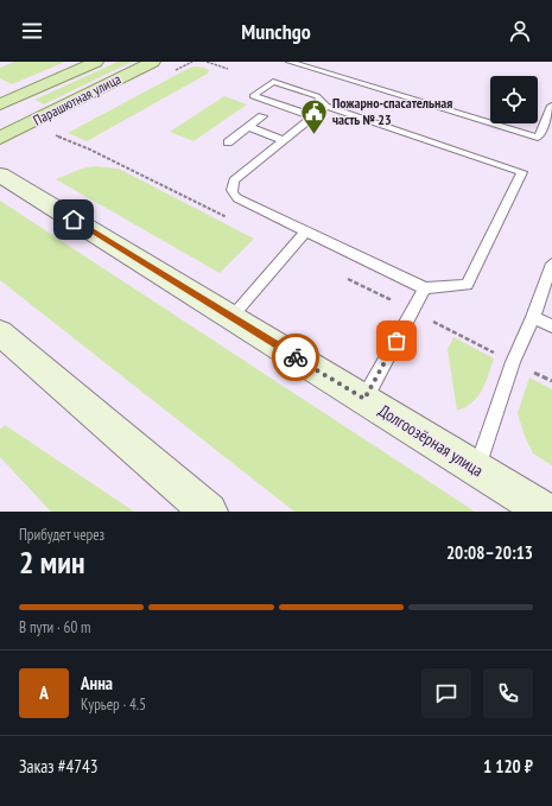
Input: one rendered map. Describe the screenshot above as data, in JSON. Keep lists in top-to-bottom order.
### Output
{
  "streets": {
    "main road": ["Парашютная улица", "Долгоозёрная улица"]
  },
  "places": {
    "public building": ["Пожарно-спасательная часть № 23"]
  },
  "page": {
    "header": "Munchgo",
    "heading": ["2 мин", "Прибудет через", "20:08–20:13"],
    "panel": [
      "Анна",
      "Курьер · 4.5",
      "Заказ #4743",
      "1 120 ₽"
    ],
    "bar": "В пути · 60 m",
    "round": "А"
  }
}
